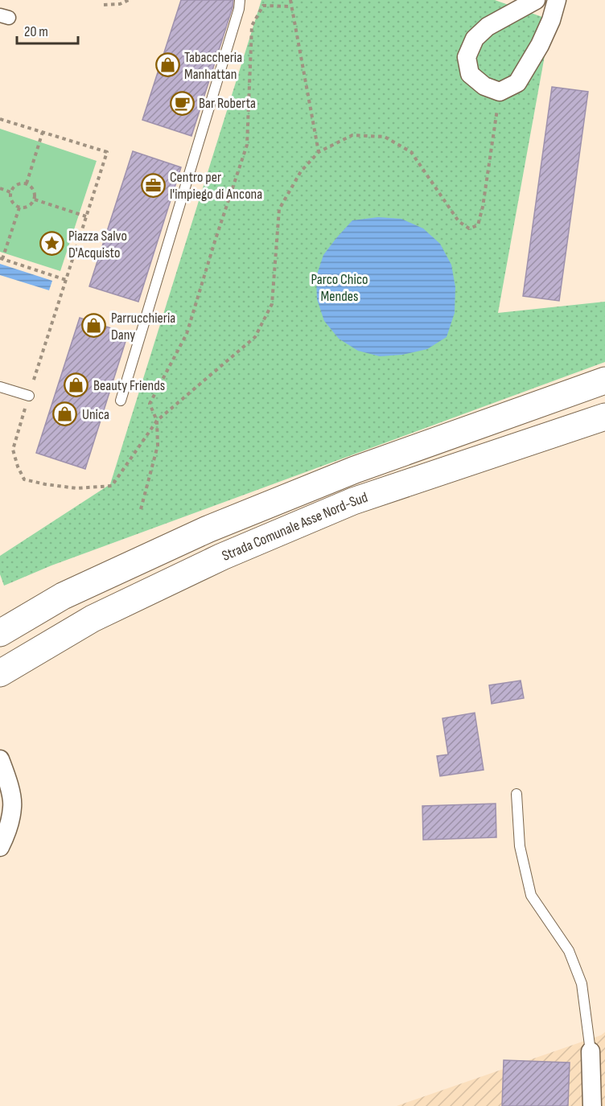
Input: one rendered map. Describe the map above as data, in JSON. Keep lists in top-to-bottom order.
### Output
{
  "streets": {
    "highway": ["Strada Comunale Asse Nord-Sud"]
  },
  "parks": ["Parco Chico Mendes"],
  "places": {
    "shop": [
      "Tabaccheria Manhattan",
      "Parrucchieria Dany",
      "Beauty Friends",
      "Unica"
    ],
    "cafe": ["Bar Roberta"],
    "office": ["Centro per l'impiego di Ancona"],
    "place": ["Piazza Salvo D'Acquisto"]
  },
  "scale_bar": "20 m"
}
